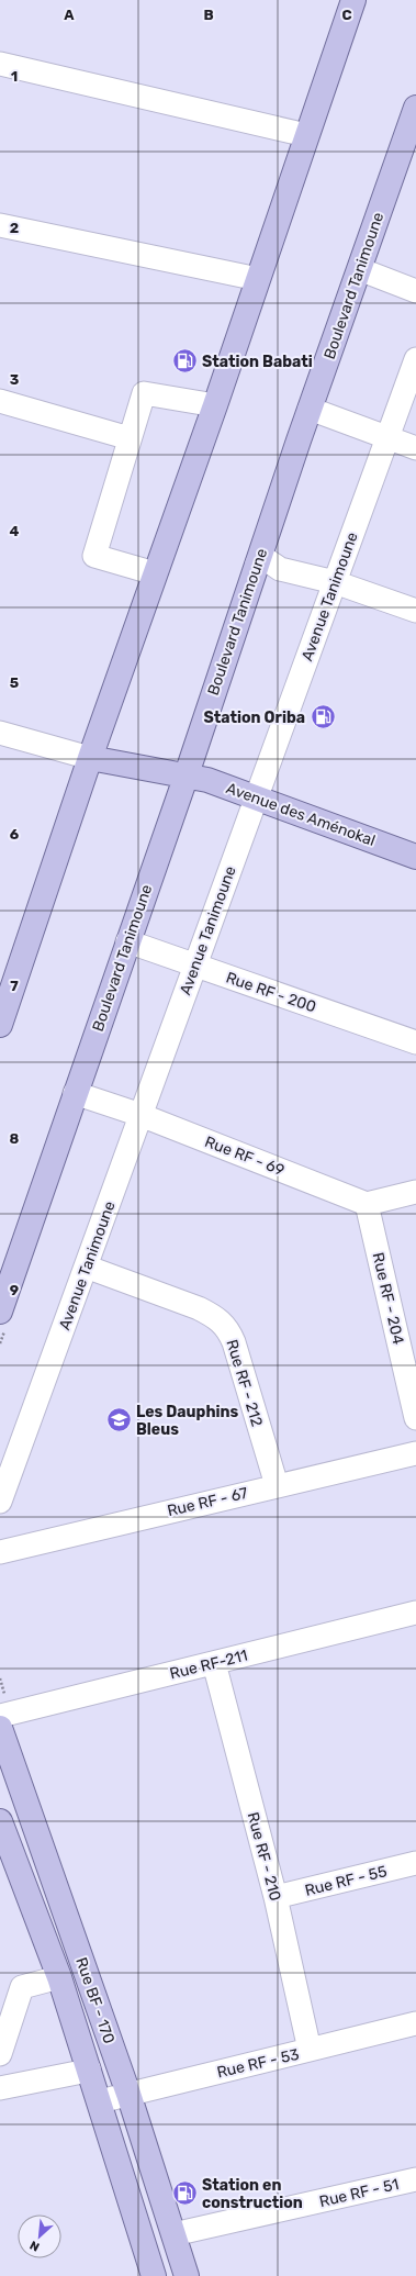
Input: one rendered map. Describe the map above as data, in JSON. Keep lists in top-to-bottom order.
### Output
{
  "streets": {
    "main road": ["Boulevard Tanimoune", "Avenue des Aménokal", "Rue BF - 170"],
    "street": [
      "Avenue Tanimoune",
      "Rue RF - 200",
      "Rue RF - 69",
      "Rue RF - 204",
      "Rue RF - 212",
      "Rue RF - 67",
      "Rue RF-211",
      "Rue RF - 210",
      "Rue RF - 55",
      "Rue RF - 53",
      "Rue RF - 51"
    ]
  },
  "crossings": [
    ["Boulevard Tanimoune", "Avenue des Aménokal"],
    ["Boulevard Tanimoune", "Rue RF - 200"],
    ["Boulevard Tanimoune", "Rue RF - 69"],
    ["Avenue Tanimoune", "Avenue des Aménokal"],
    ["Avenue Tanimoune", "Rue RF - 200"],
    ["Avenue Tanimoune", "Rue RF - 69"],
    ["Avenue Tanimoune", "Rue RF - 212"],
    ["Rue RF - 69", "Rue RF - 204"],
    ["Rue RF - 212", "Rue RF - 67"],
    ["Rue RF-211", "Rue RF - 210"],
    ["Rue RF - 210", "Rue RF - 55"],
    ["Rue RF - 210", "Rue RF - 53"],
    ["Rue BF - 170", "Rue RF - 53"],
    ["Rue BF - 170", "Rue RF - 51"]
  ],
  "places": {
    "fuel station": ["Station Babati", "Station Oriba", "Station en construction"],
    "school or university": ["Les Dauphins Bleus"]
  },
  "north": "bottom left",
  "grid": {
    "columns": ["A", "B", "C"],
    "rows": [
      "1",
      "2",
      "3",
      "4",
      "5",
      "6",
      "7",
      "8",
      "9"
    ]
  }
}
